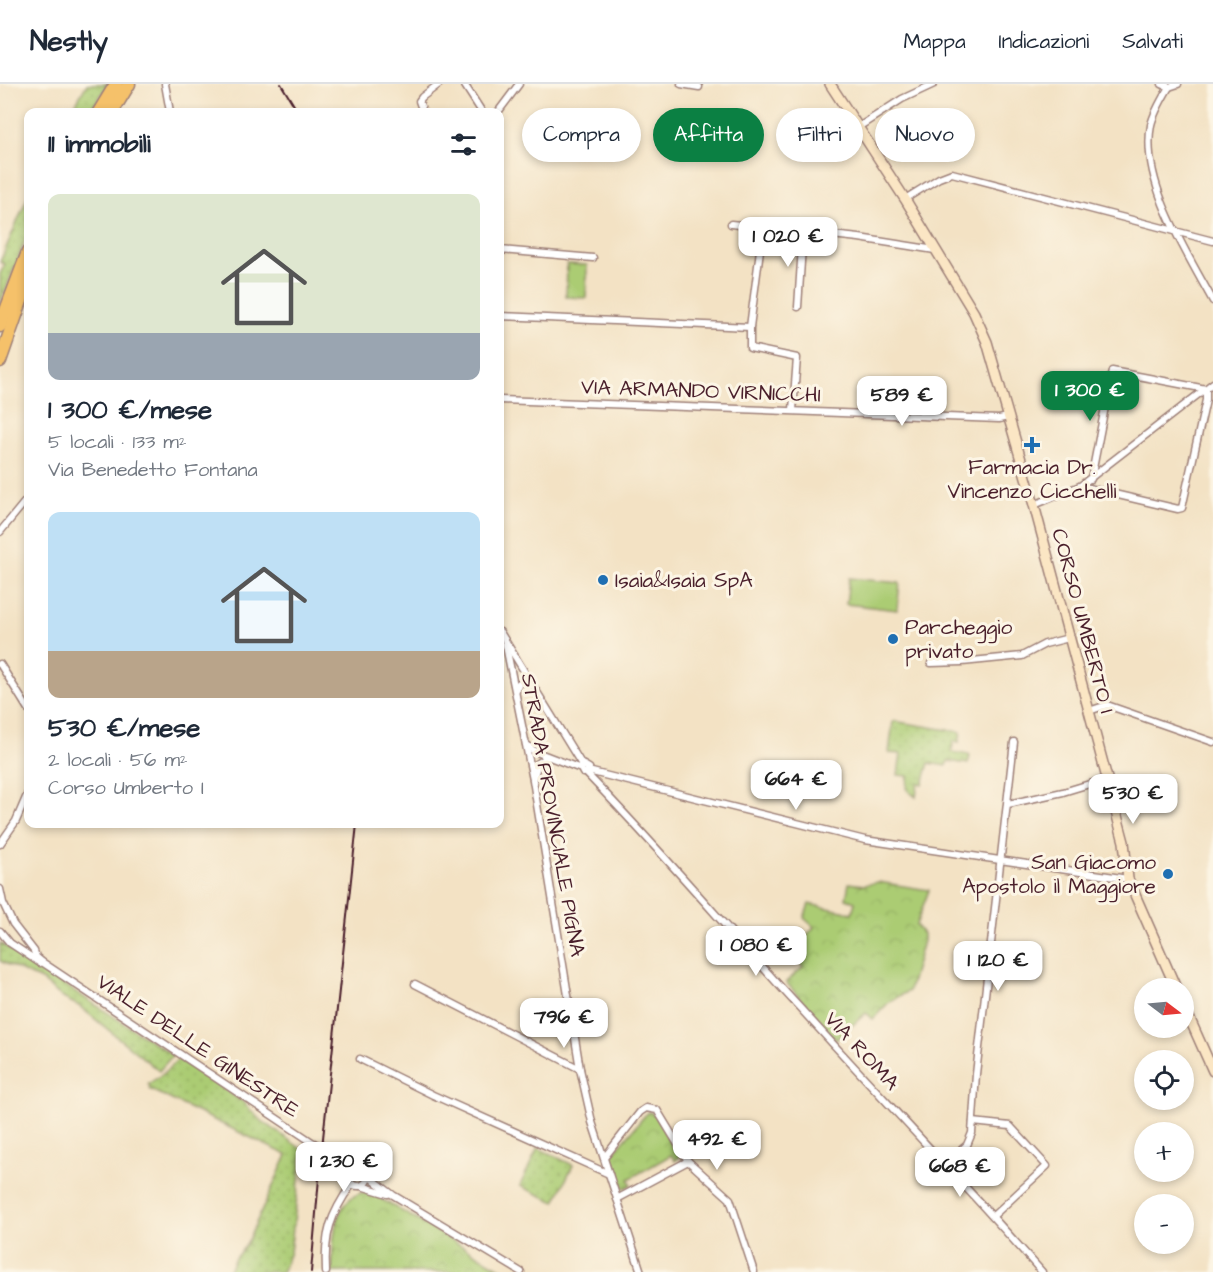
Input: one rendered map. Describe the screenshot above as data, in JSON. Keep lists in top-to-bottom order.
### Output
{
  "streets": {
    "main road": ["CORSO UMBERTO I"],
    "street": [
      "VIA ARMANDO VIRNICCHI",
      "STRADA PROVINCIALE PIGNA",
      "VIALE DELLE GINESTRE",
      "VIA ROMA"
    ]
  },
  "crossings": [
    ["VIA ARMANDO VIRNICCHI", "CORSO UMBERTO I"],
    ["STRADA PROVINCIALE PIGNA", "VIA ROMA"]
  ],
  "places": {
    "health": ["Farmacia Dr. Vincenzo Cicchelli"],
    "other": ["Isaia&Isaia SpA", "Parcheggio privato", "San Giacomo Apostolo il Maggiore"]
  },
  "north": "right",
  "page": {
    "header": "Nestly",
    "nav": ["Mappa", "Indicazioni", "Salvati"],
    "chip": [
      "Compra",
      "Affitta",
      "Filtri",
      "Nuovo"
    ],
    "heading": "11 immobili",
    "list": [
      {
        "name": "1 300 €/mese",
        "note": "5 locali · 133 m² · Via Benedetto Fontana"
      },
      {
        "name": "530 €/mese",
        "note": "2 locali · 56 m² · Corso Umberto I"
      }
    ],
    "price": [
      "1 020 €",
      "1 300 €",
      "589 €",
      "664 €",
      "530 €",
      "1 080 €",
      "1 120 €",
      "796 €",
      "492 €",
      "1 230 €",
      "668 €"
    ],
    "map_buttons": ["+", "−"]
  }
}
